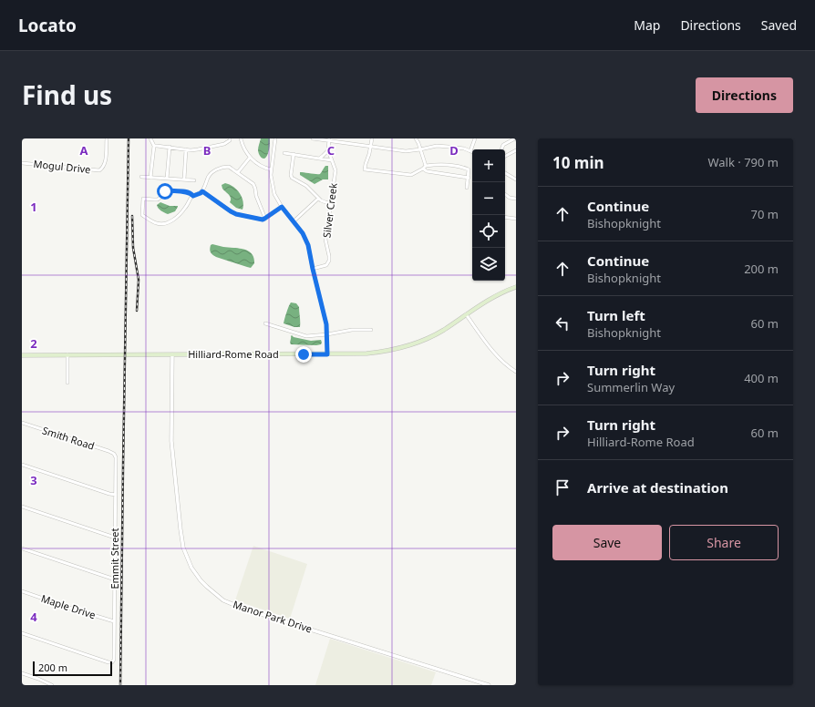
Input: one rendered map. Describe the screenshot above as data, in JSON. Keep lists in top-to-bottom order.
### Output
{
  "streets": {
    "main road": ["Hilliard-Rome Road"],
    "street": [
      "Mogul Drive",
      "Silver Creek",
      "Smith Road",
      "Emmit Street",
      "Maple Drive",
      "Manor Park Drive"
    ]
  },
  "crossings": [
    ["Hilliard-Rome Road", "Manor Park Drive"],
    ["Smith Road", "Emmit Street"],
    ["Emmit Street", "Maple Drive"]
  ],
  "scale_bar": "200 m",
  "page": {
    "header": "Locato",
    "nav": ["Map", "Directions", "Saved"],
    "title": "Find us",
    "buttons": [
      "Directions",
      ["Save", "Share"]
    ],
    "heading": ["10 min", "Walk · 790 m"],
    "map_buttons": ["+", "−"],
    "list": [
      ["Continue", "Bishopknight", "70 m"],
      ["Continue", "Bishopknight", "200 m"],
      ["Turn left", "Bishopknight", "60 m"],
      ["Turn right", "Summerlin Way", "400 m"],
      ["Turn right", "Hilliard-Rome Road", "60 m"],
      "Arrive at destination"
    ],
    "scale": "200 m"
  },
  "grid": {
    "columns": [
      "A",
      "B",
      "C",
      "D"
    ],
    "rows": [
      "1",
      "2",
      "3",
      "4"
    ]
  }
}
